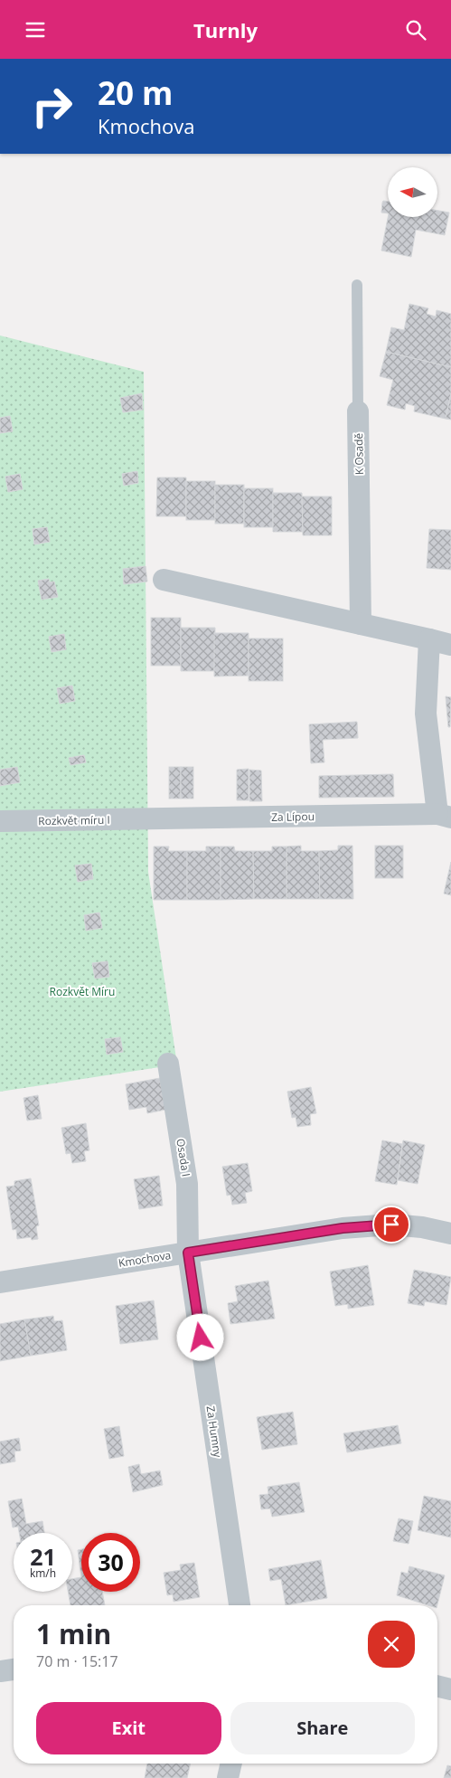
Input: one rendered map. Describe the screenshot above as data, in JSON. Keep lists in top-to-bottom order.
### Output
{
  "streets": {
    "street": [
      "K Osadě",
      "Za Lípou",
      "Rozkvět míru I",
      "Osada I",
      "Kmochova",
      "Za Humny"
    ]
  },
  "crossings": [
    ["Za Lípou", "Rozkvět míru I"],
    ["Osada I", "Kmochova"],
    ["Osada I", "Za Humny"],
    ["Kmochova", "Za Humny"]
  ],
  "parks": ["Rozkvět Míru"],
  "north": "left",
  "page": {
    "header": "Turnly",
    "turn": ["20 m", "Kmochova"],
    "speed": "21 km/h",
    "limit": "30",
    "heading": ["1 min", "70 m · 15:17"],
    "buttons": ["Exit", "Share"]
  }
}
